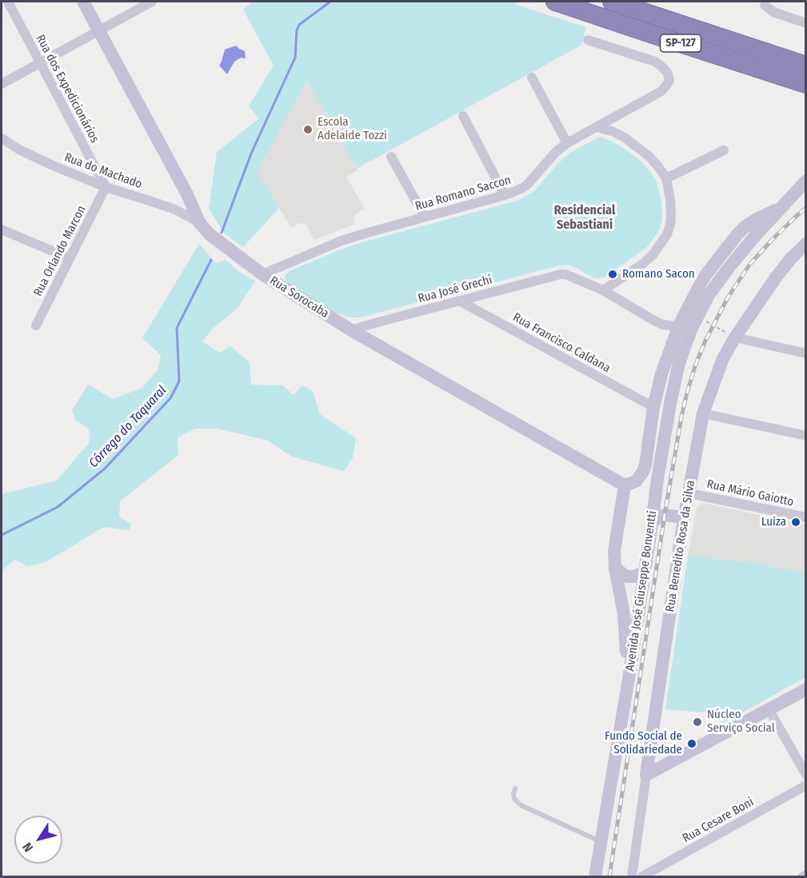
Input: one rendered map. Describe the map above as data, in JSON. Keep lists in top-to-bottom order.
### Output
{
  "streets": {
    "highway": ["SP-127"],
    "street": [
      "Rua dos Expedicionários",
      "Rua do Machado",
      "Rua Romano Saccon",
      "Rua Orlando Marcon",
      "Rua José Grechi",
      "Rua Sorocaba",
      "Rua Francisco Caldana",
      "Rua Mário Gaiotto",
      "Rua Benedito Rosa da Silva",
      "Avenida José Giuseppe Bonventti",
      "Rua Cesare Boni"
    ]
  },
  "crossings": [
    ["Rua dos Expedicionários", "Rua do Machado"],
    ["Rua dos Expedicionários", "Rua Orlando Marcon"],
    ["Rua do Machado", "Rua Orlando Marcon"],
    ["Rua do Machado", "Rua Sorocaba"],
    ["Rua Romano Saccon", "Rua Sorocaba"],
    ["Rua José Grechi", "Rua Sorocaba"],
    ["Rua José Grechi", "Rua Francisco Caldana"],
    ["Rua Sorocaba", "Avenida José Giuseppe Bonventti"],
    ["Rua Francisco Caldana", "Avenida José Giuseppe Bonventti"],
    ["Rua Mário Gaiotto", "Rua Benedito Rosa da Silva"]
  ],
  "districts": ["Residencial Sebastiani"],
  "water": ["Córrego do Taquaral"],
  "places": [
    "Escola Adelaide Tozzi",
    "Romano Sacon",
    "Luiza",
    "Núcleo Serviço Social",
    "Fundo Social de Solidariedade"
  ],
  "north": "bottom left"
}
